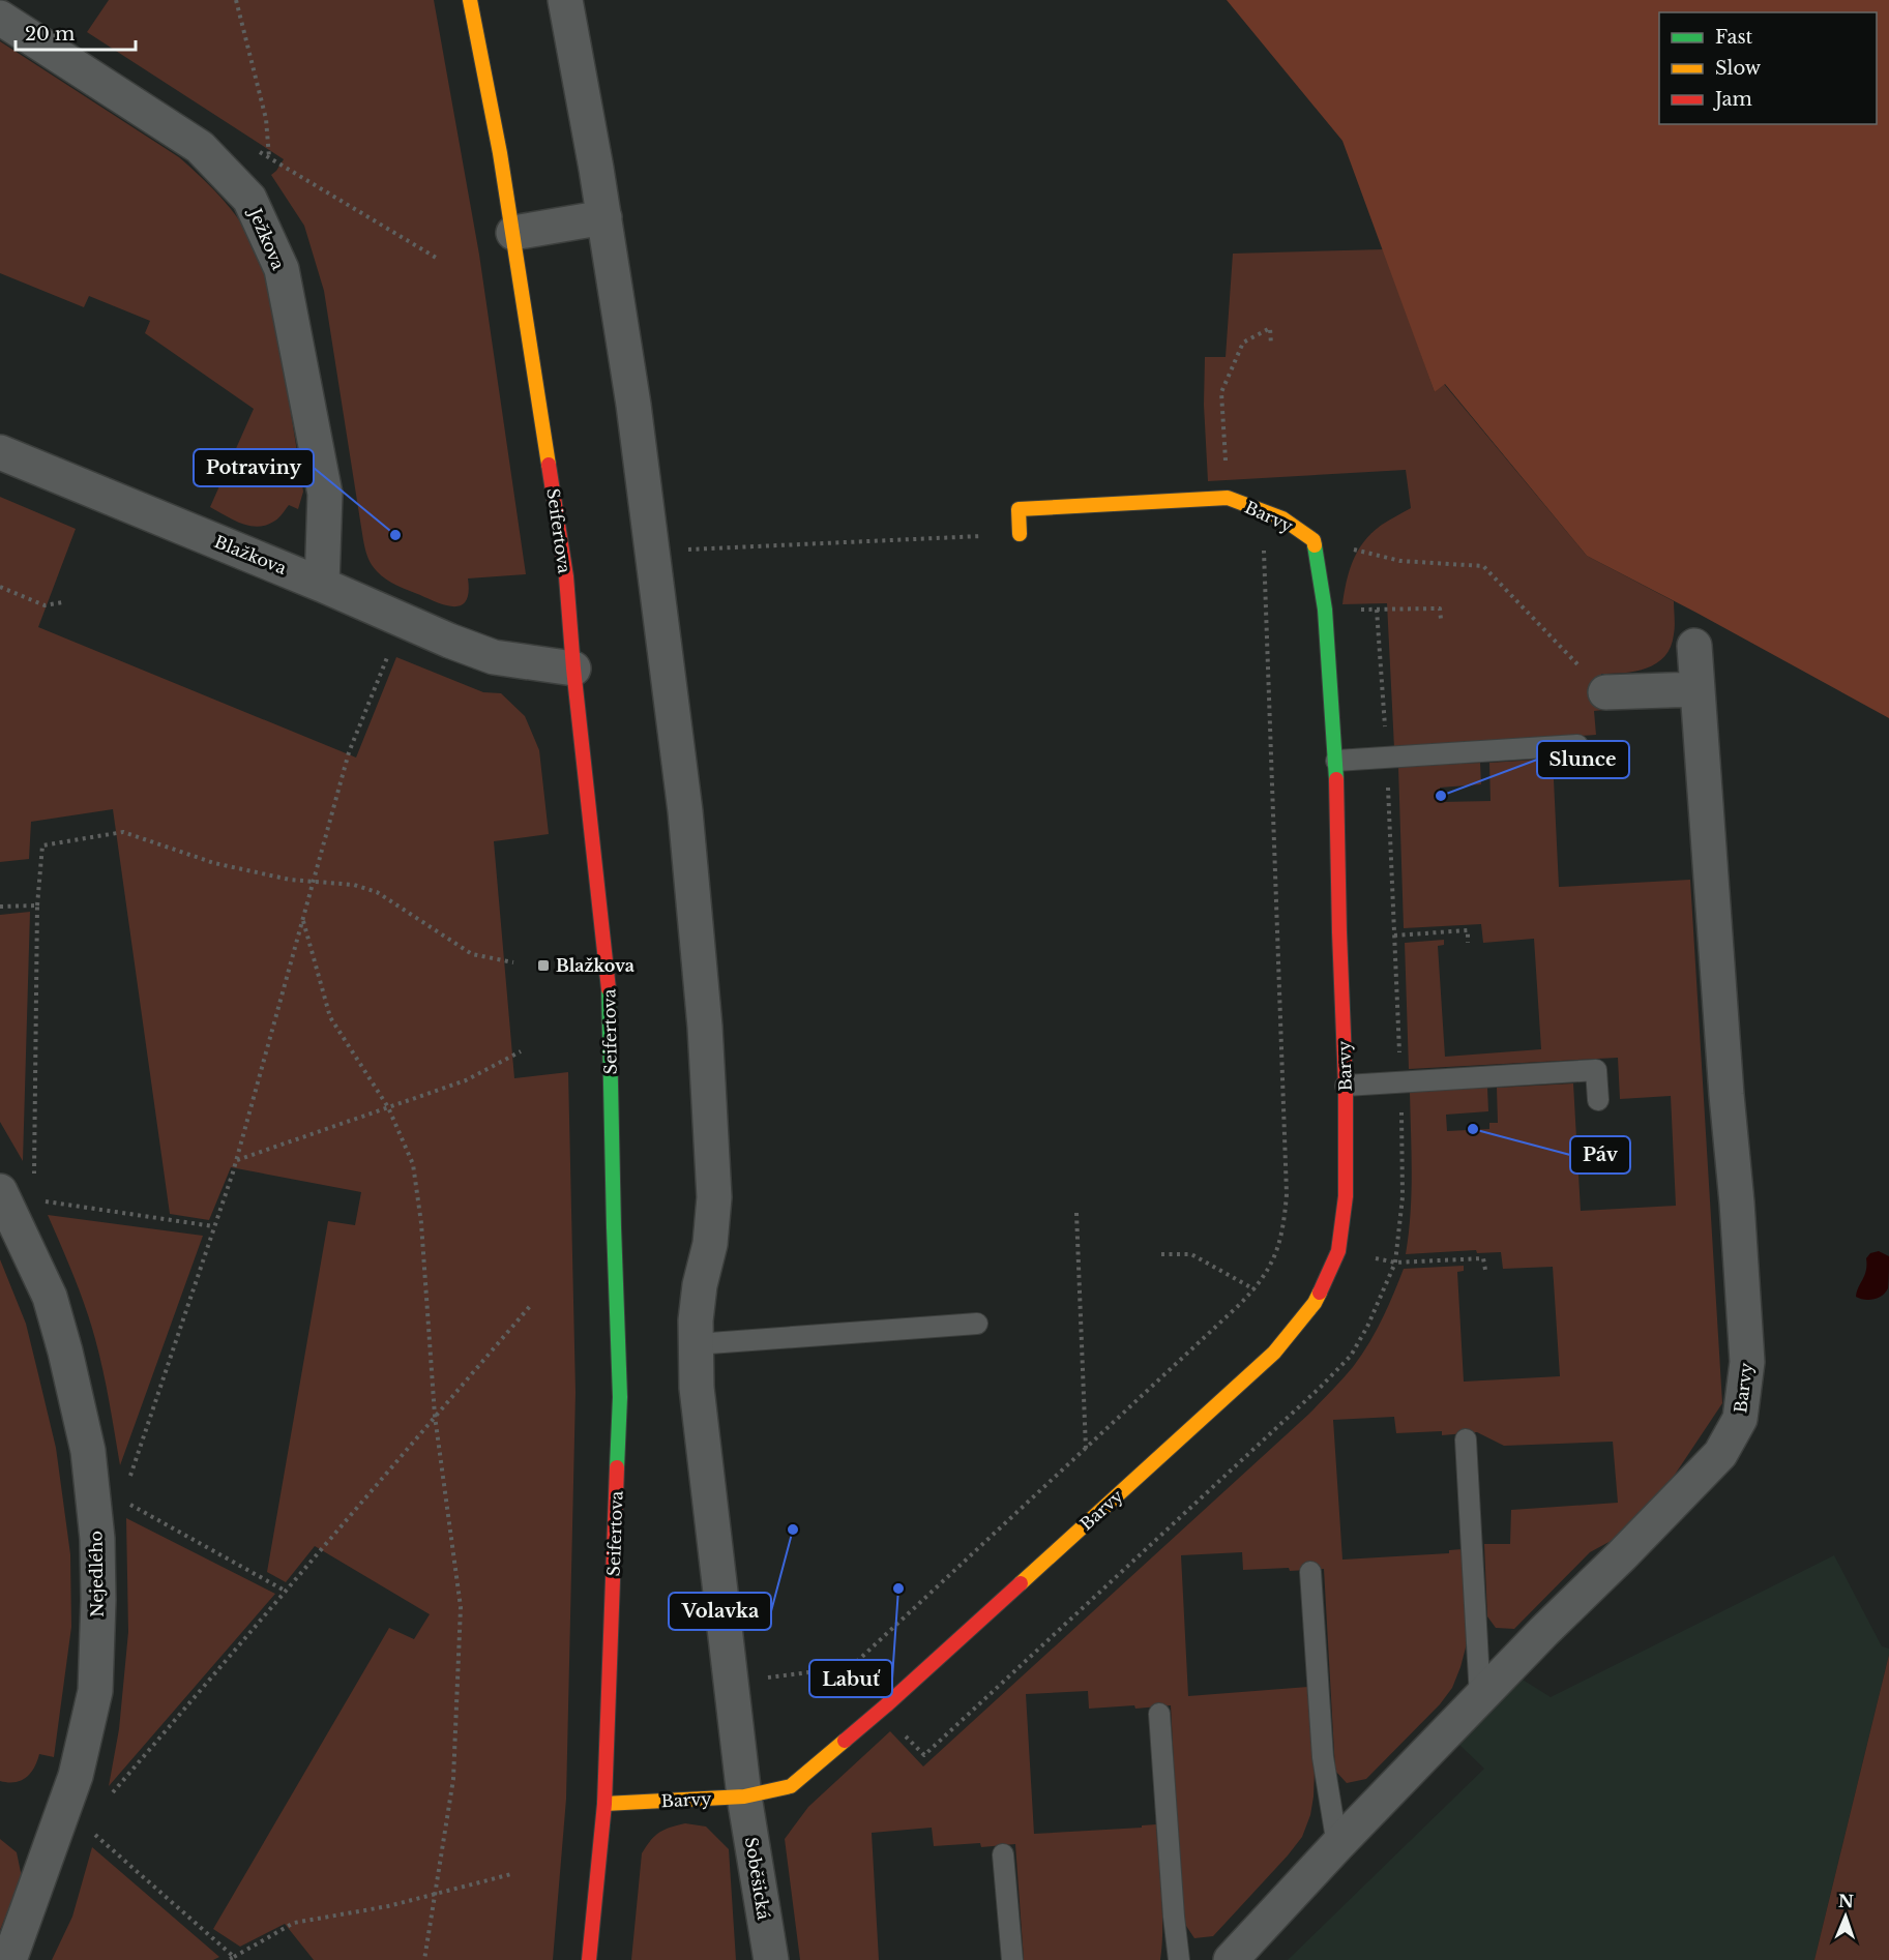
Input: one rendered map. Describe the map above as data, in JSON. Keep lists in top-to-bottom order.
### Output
{
  "streets": {
    "street": [
      "Ježkova",
      "Barvy",
      "Seifertova",
      "Blažkova",
      "Nejedlého",
      "Soběšická"
    ]
  },
  "crossings": [
    ["Ježkova", "Blažkova"],
    ["Barvy", "Seifertova"],
    ["Barvy", "Soběšická"],
    ["Seifertova", "Blažkova"]
  ],
  "places": {
    "other": [
      "Potraviny",
      "Slunce",
      "Páv",
      "Volavka",
      "Labuť"
    ],
    "transit": ["Blažkova"]
  },
  "legend": ["Fast", "Slow", "Jam"],
  "scale_bar": "20 m",
  "north": "top"
}
